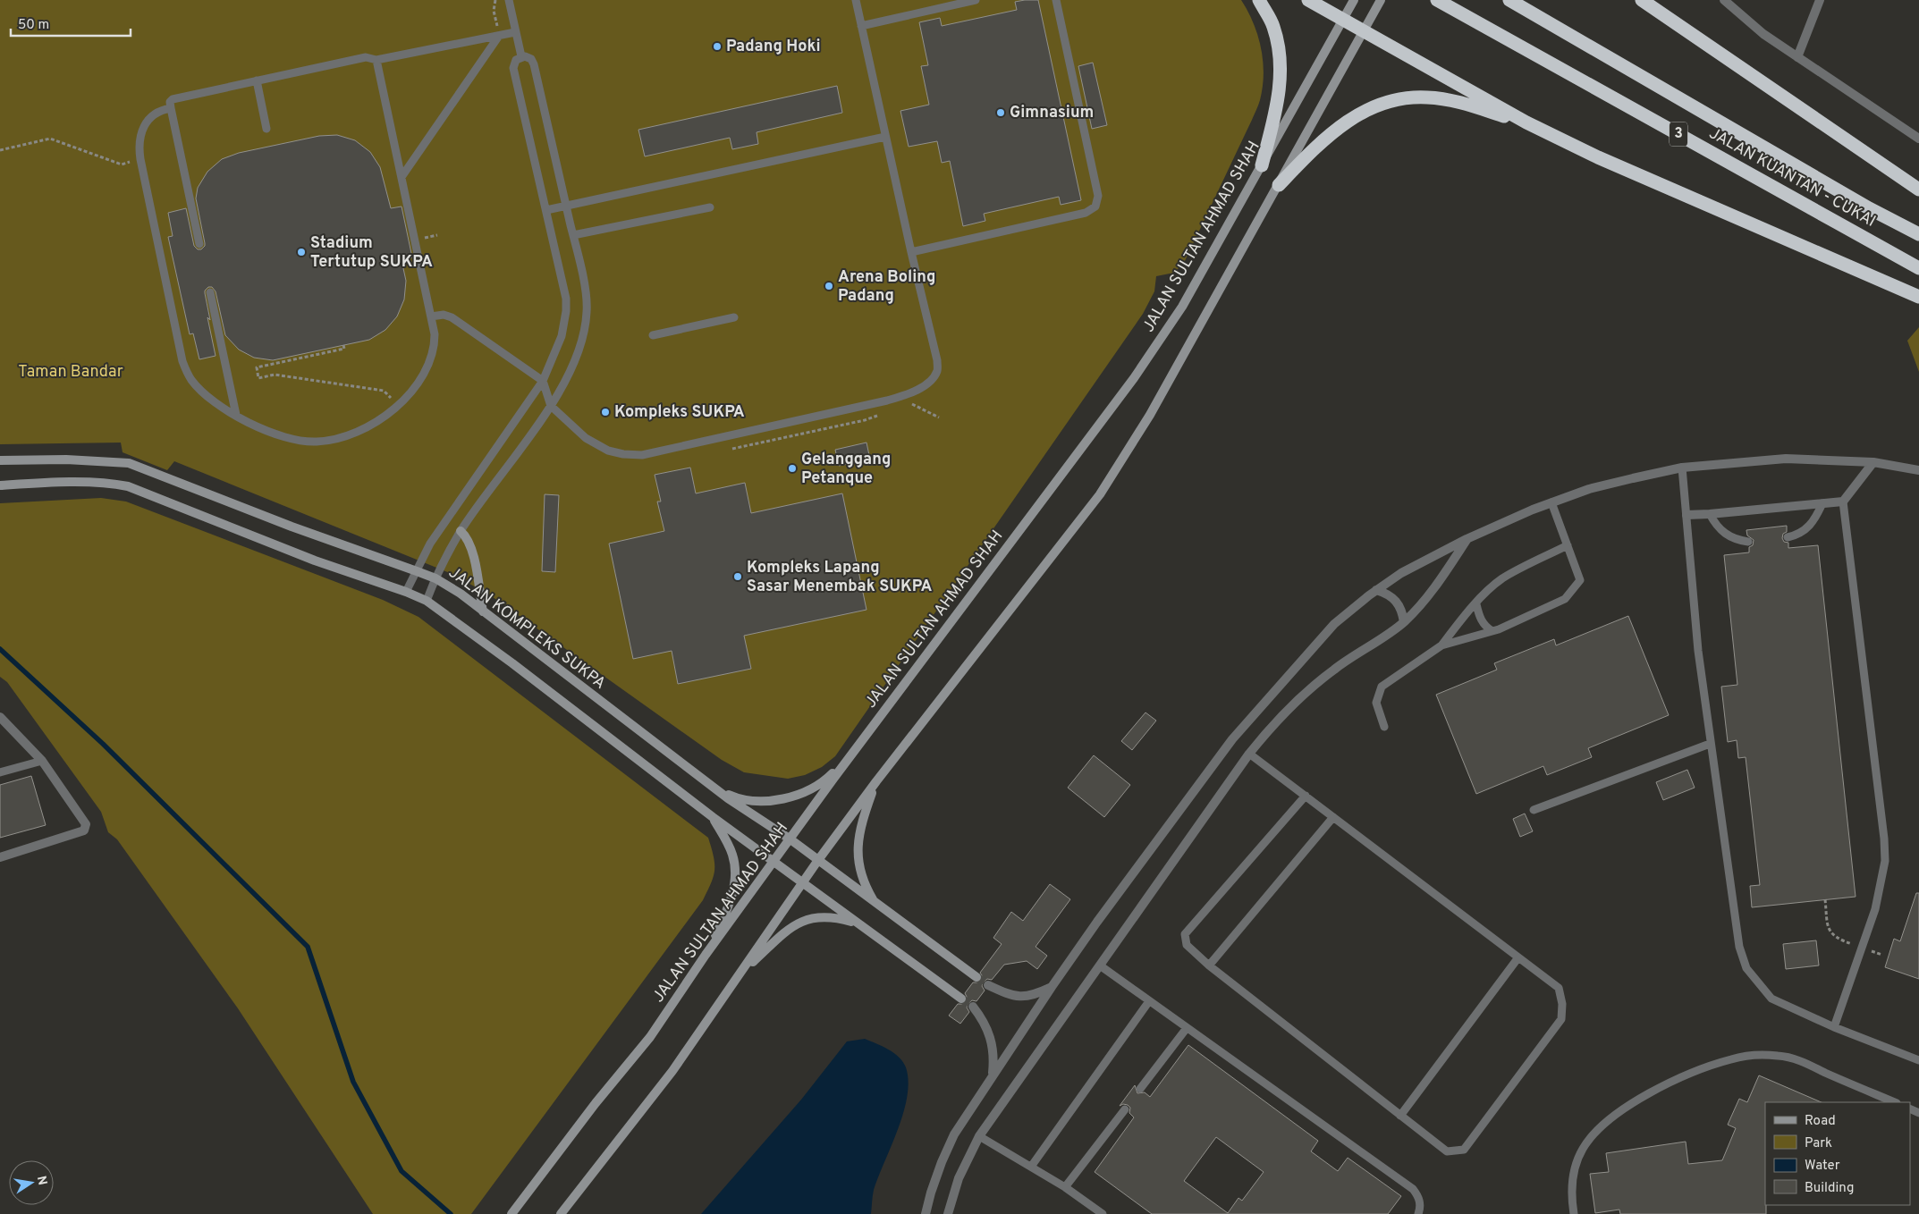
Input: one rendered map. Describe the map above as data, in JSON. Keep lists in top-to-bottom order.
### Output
{
  "streets": {
    "highway": ["3", "JALAN KUANTAN - CUKAI"],
    "main road": ["JALAN SULTAN AHMAD SHAH", "JALAN KOMPLEKS SUKPA"]
  },
  "crossings": [
    ["JALAN SULTAN AHMAD SHAH", "JALAN KOMPLEKS SUKPA"]
  ],
  "parks": ["Taman Bandar"],
  "places": [
    "Padang Hoki",
    "Gimnasium",
    "Stadium Tertutup SUKPA",
    "Arena Boling Padang",
    "Kompleks SUKPA",
    "Gelanggang Petanque",
    "Kompleks Lapang Sasar Menembak SUKPA"
  ],
  "legend": [
    "Road",
    "Park",
    "Water",
    "Building"
  ],
  "scale_bar": "50 m",
  "north": "right"
}
